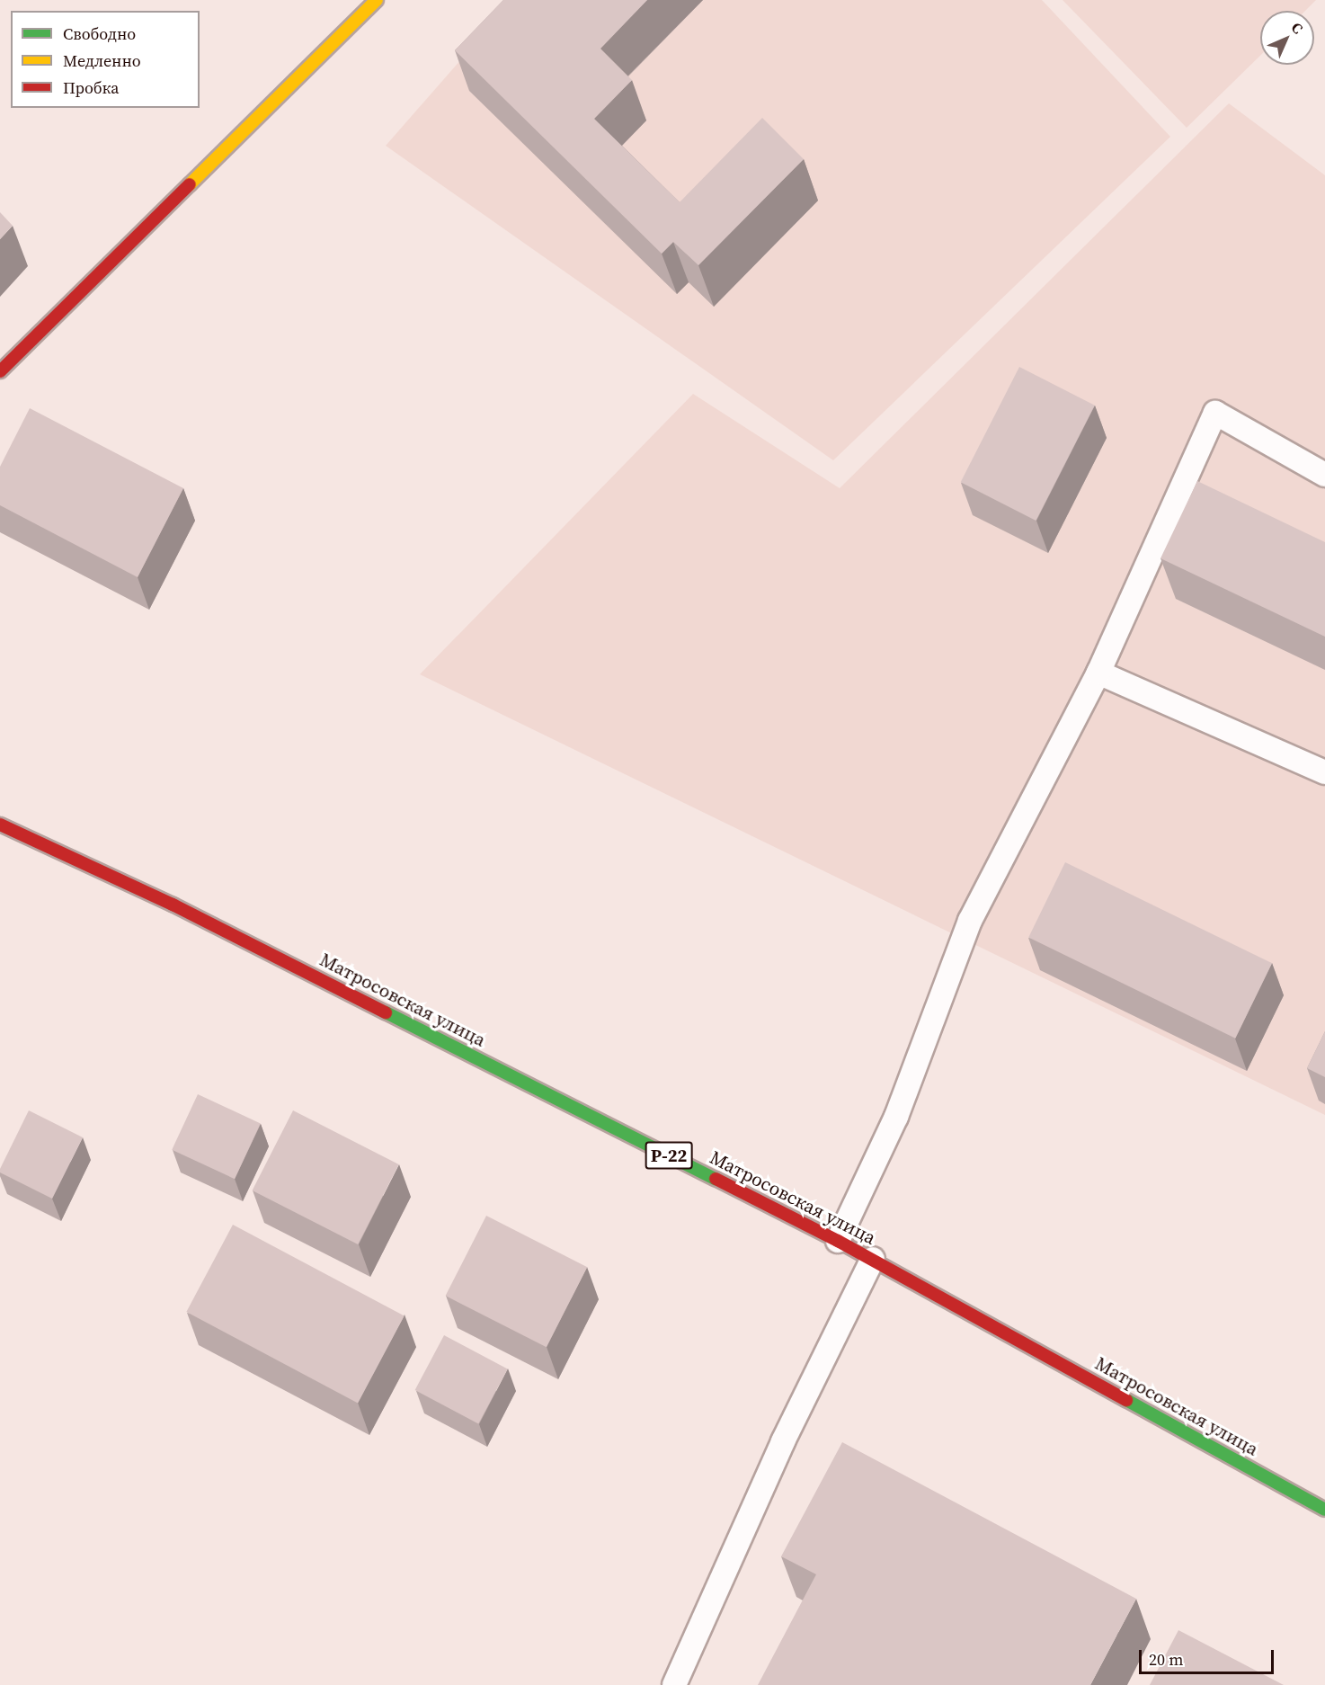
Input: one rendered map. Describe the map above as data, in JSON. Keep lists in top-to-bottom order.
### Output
{
  "streets": {
    "main road": ["Матросовская улица", "Р-22"]
  },
  "legend": ["Свободно", "Медленно", "Пробка"],
  "scale_bar": "20 m",
  "north": "top right"
}
